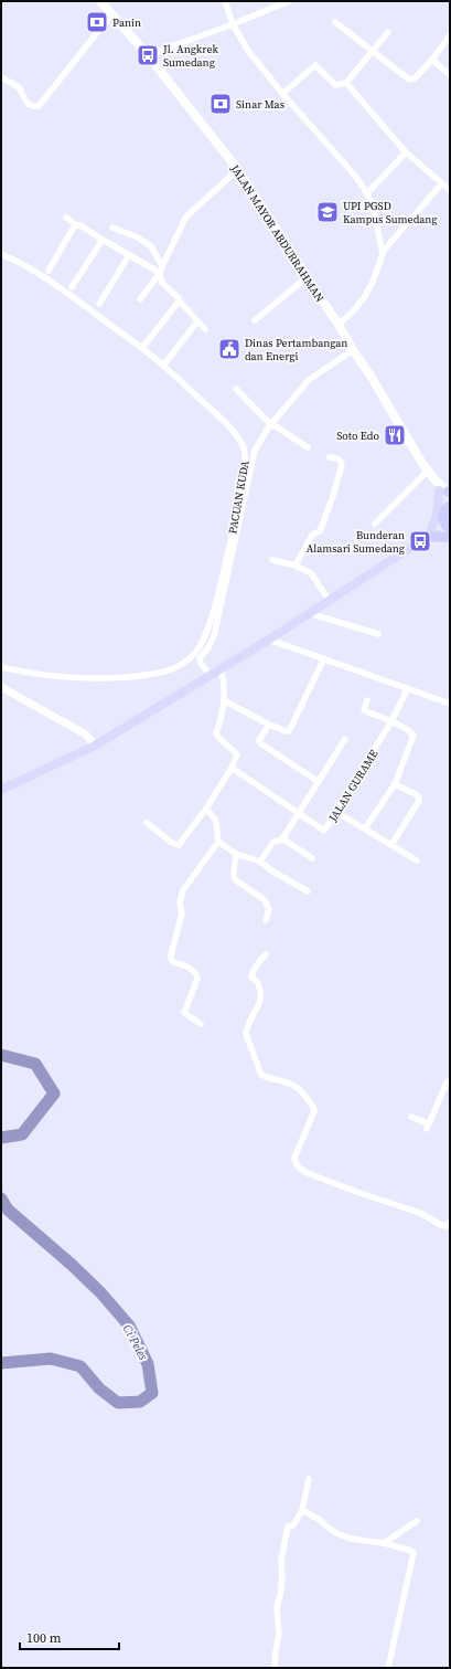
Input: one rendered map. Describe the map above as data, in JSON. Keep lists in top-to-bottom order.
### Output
{
  "streets": {
    "main road": ["JALAN MAYOR ABDURRAHMAN"],
    "street": ["PACUAN KUDA", "JALAN GURAME"]
  },
  "water": ["Ci Peles"],
  "places": {
    "bank": ["Panin", "Sinar Mas"],
    "bus stop": ["Jl. Angkrek Sumedang", "Bunderan Alamsari Sumedang"],
    "school or university": ["UPI PGSD Kampus Sumedang"],
    "public building": ["Dinas Pertambangan dan Energi"],
    "restaurant": ["Soto Edo"]
  },
  "scale_bar": "100 m"
}
